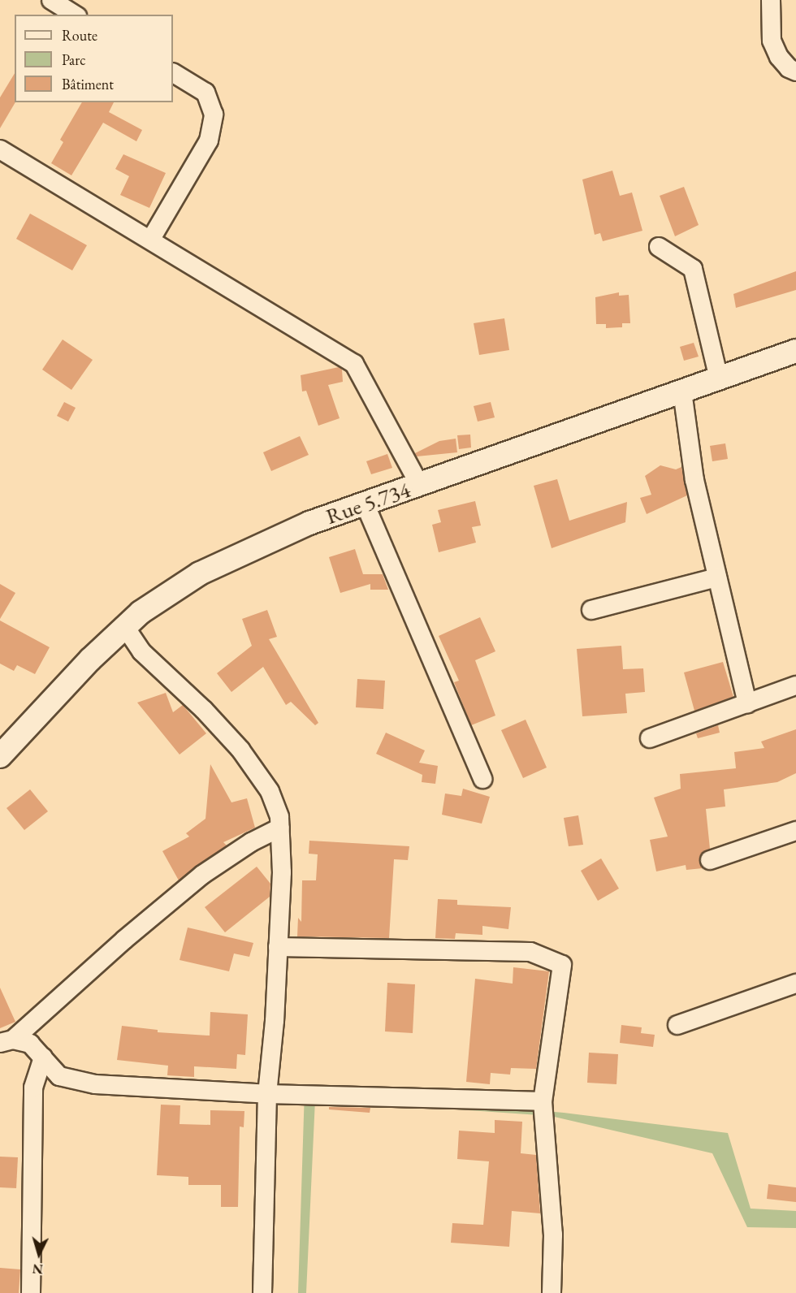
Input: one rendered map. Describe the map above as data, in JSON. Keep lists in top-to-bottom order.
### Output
{
  "streets": {
    "street": ["Rue 5.734"]
  },
  "legend": ["Route", "Parc", "Bâtiment"],
  "north": "bottom"
}
